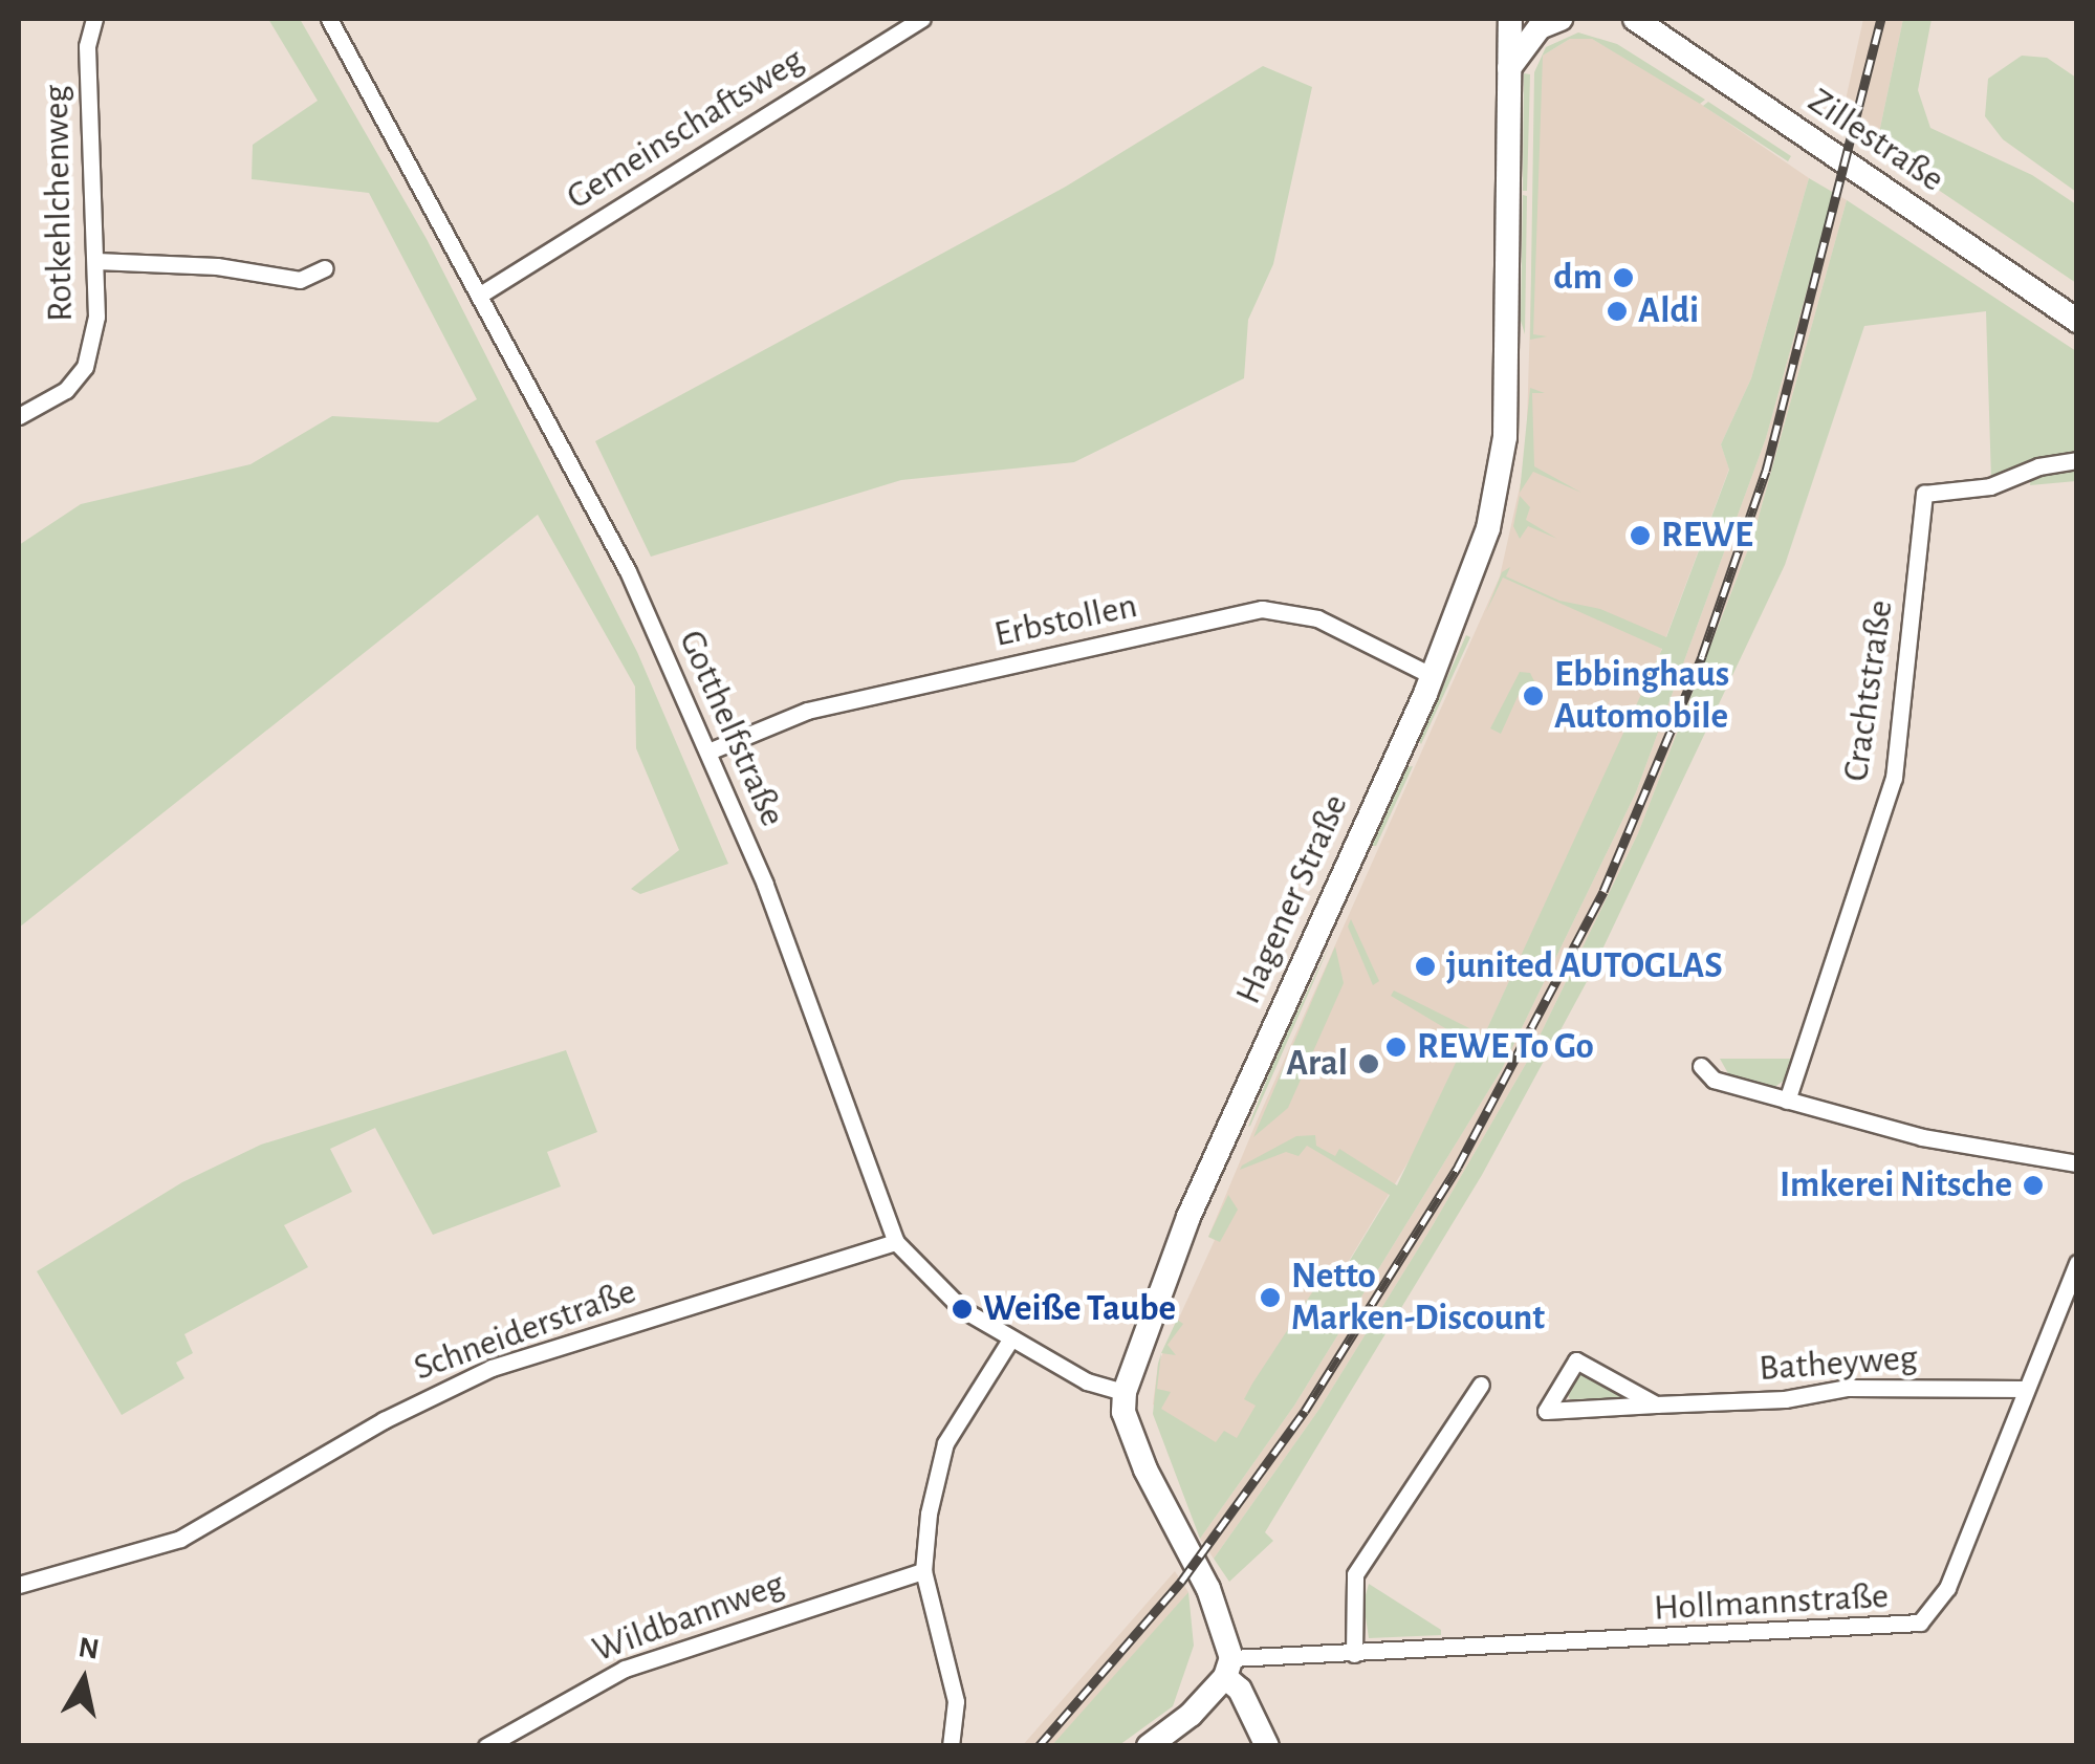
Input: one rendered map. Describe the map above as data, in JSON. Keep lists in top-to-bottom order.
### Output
{
  "streets": {
    "main road": ["Zillestraße", "Hagener Straße"],
    "street": [
      "Gemeinschaftsweg",
      "Rotkehlchenweg",
      "Erbstollen",
      "Crachtstraße",
      "Gotthelfstraße",
      "Schneiderstraße",
      "Batheyweg",
      "Hollmannstraße",
      "Wildbannweg"
    ]
  },
  "crossings": [
    ["Gemeinschaftsweg", "Gotthelfstraße"],
    ["Erbstollen", "Gotthelfstraße"],
    ["Erbstollen", "Hagener Straße"],
    ["Gotthelfstraße", "Hagener Straße"],
    ["Gotthelfstraße", "Schneiderstraße"],
    ["Batheyweg", "Hollmannstraße"]
  ],
  "places": [
    "dm",
    "Aldi",
    "REWE",
    "Ebbinghaus Automobile",
    "junited AUTOGLAS",
    "REWE To Go",
    "Aral",
    "Imkerei Nitsche",
    "Netto Marken-Discount",
    "Weiße Taube"
  ],
  "north": "top"
}
